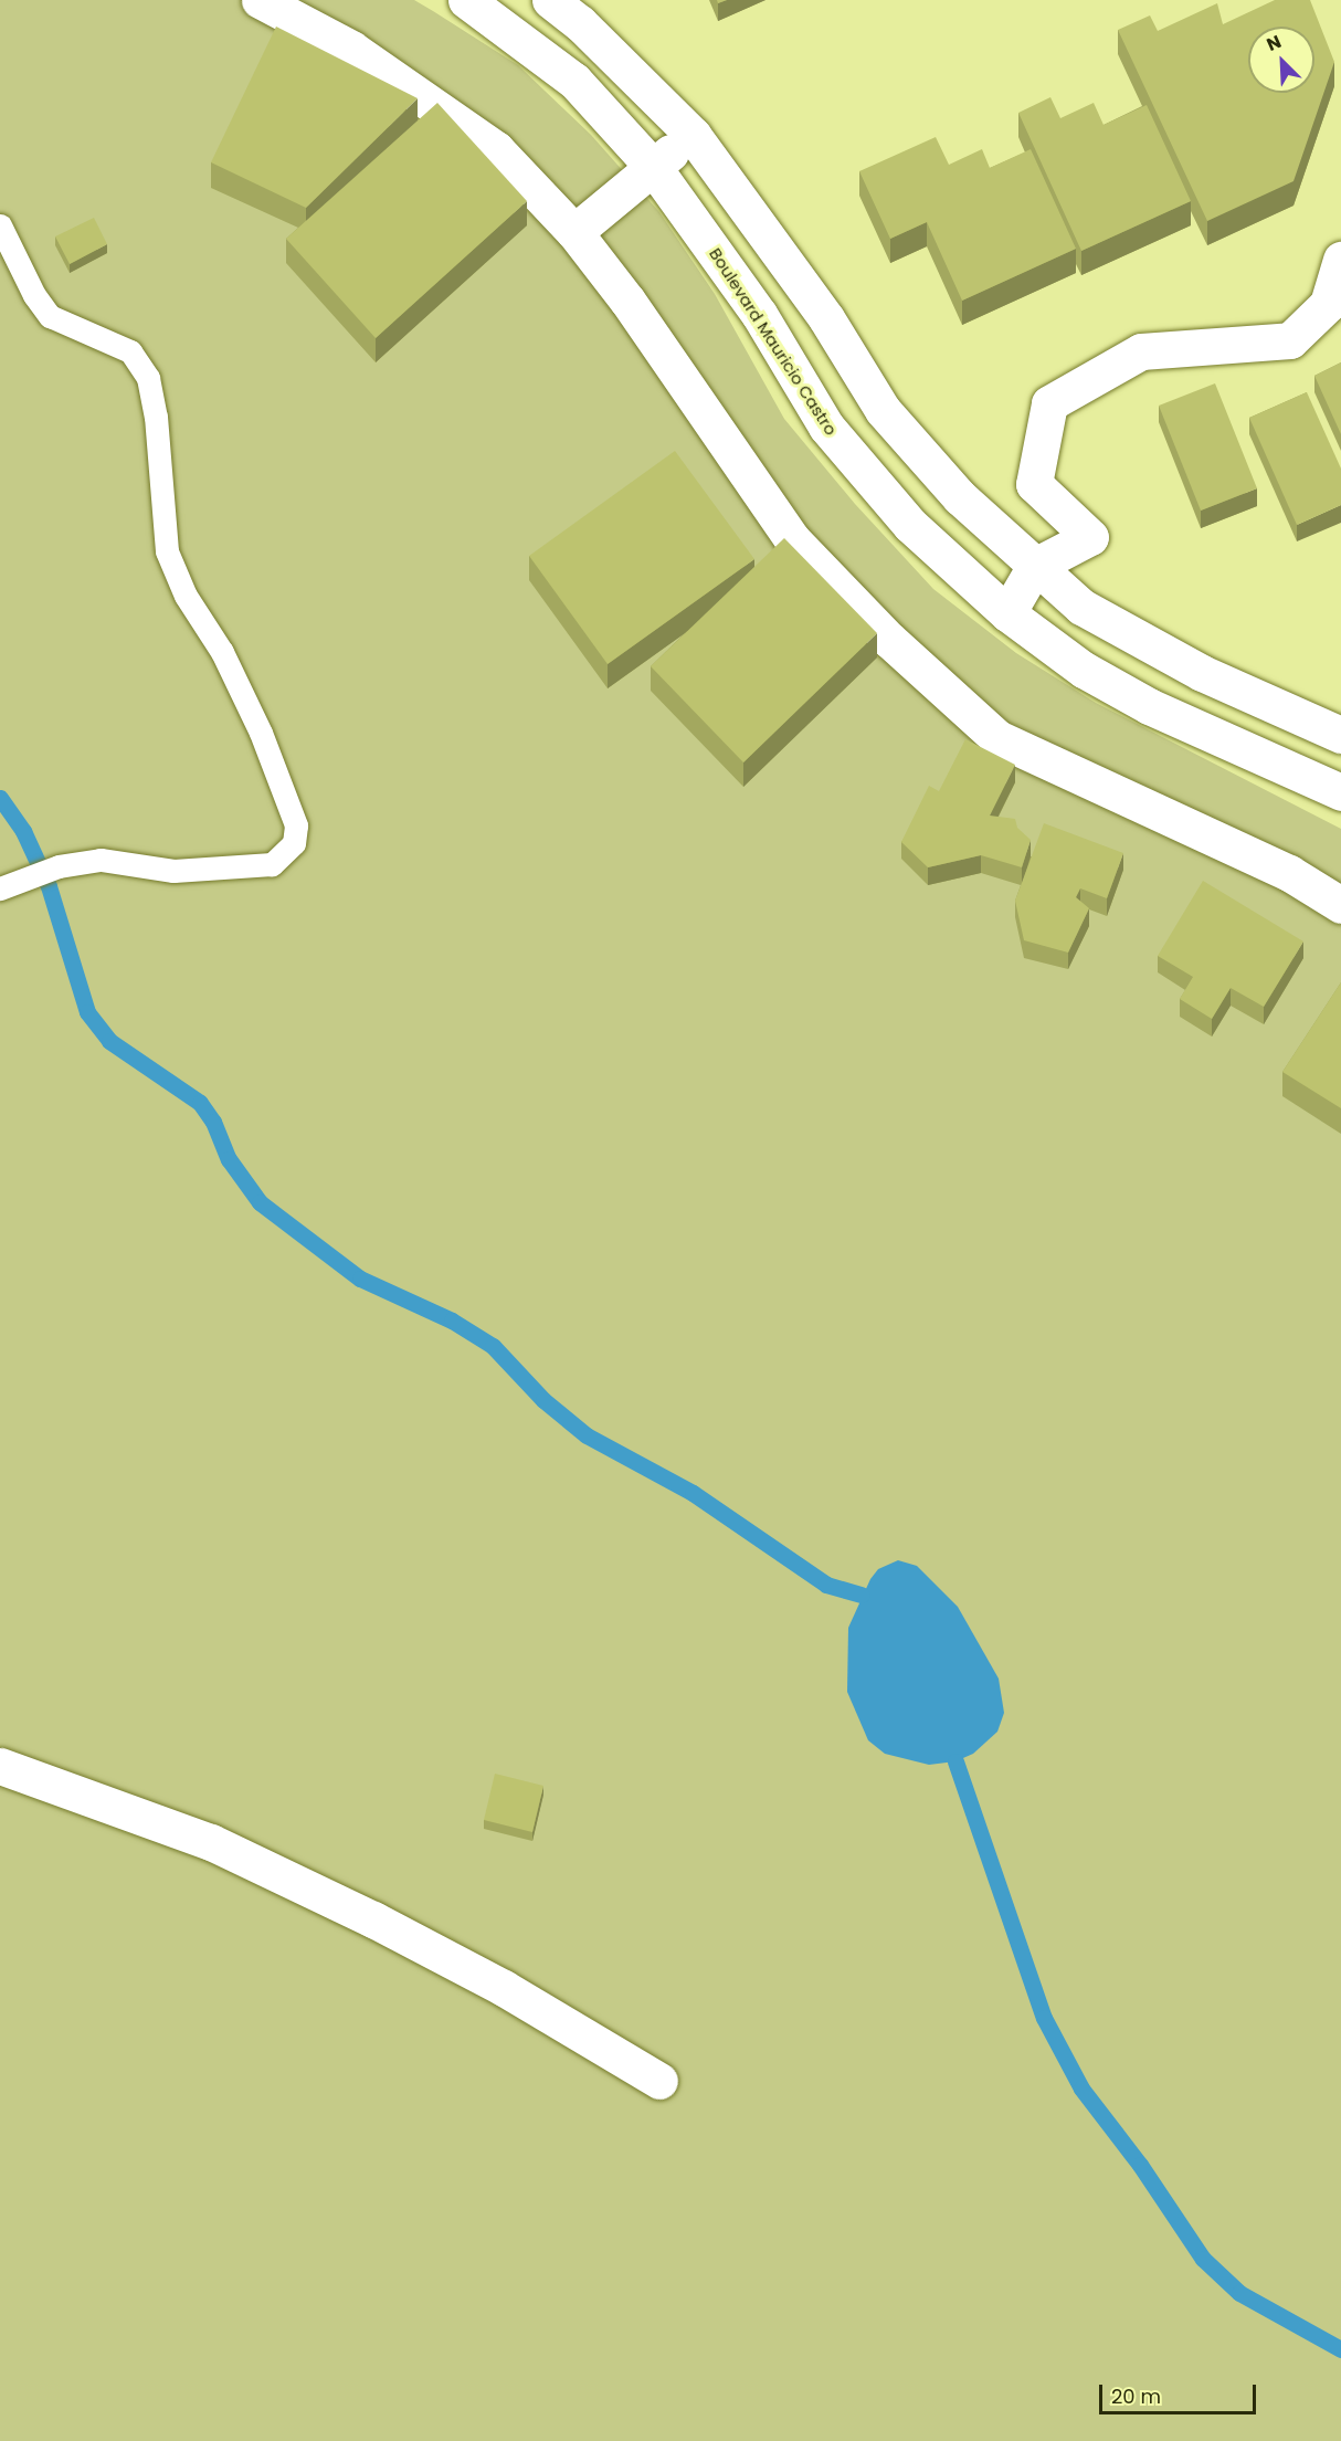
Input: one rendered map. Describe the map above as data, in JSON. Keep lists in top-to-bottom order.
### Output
{
  "streets": {
    "street": ["Boulevard Mauricio Castro"]
  },
  "scale_bar": "20 m",
  "north": "top left"
}
